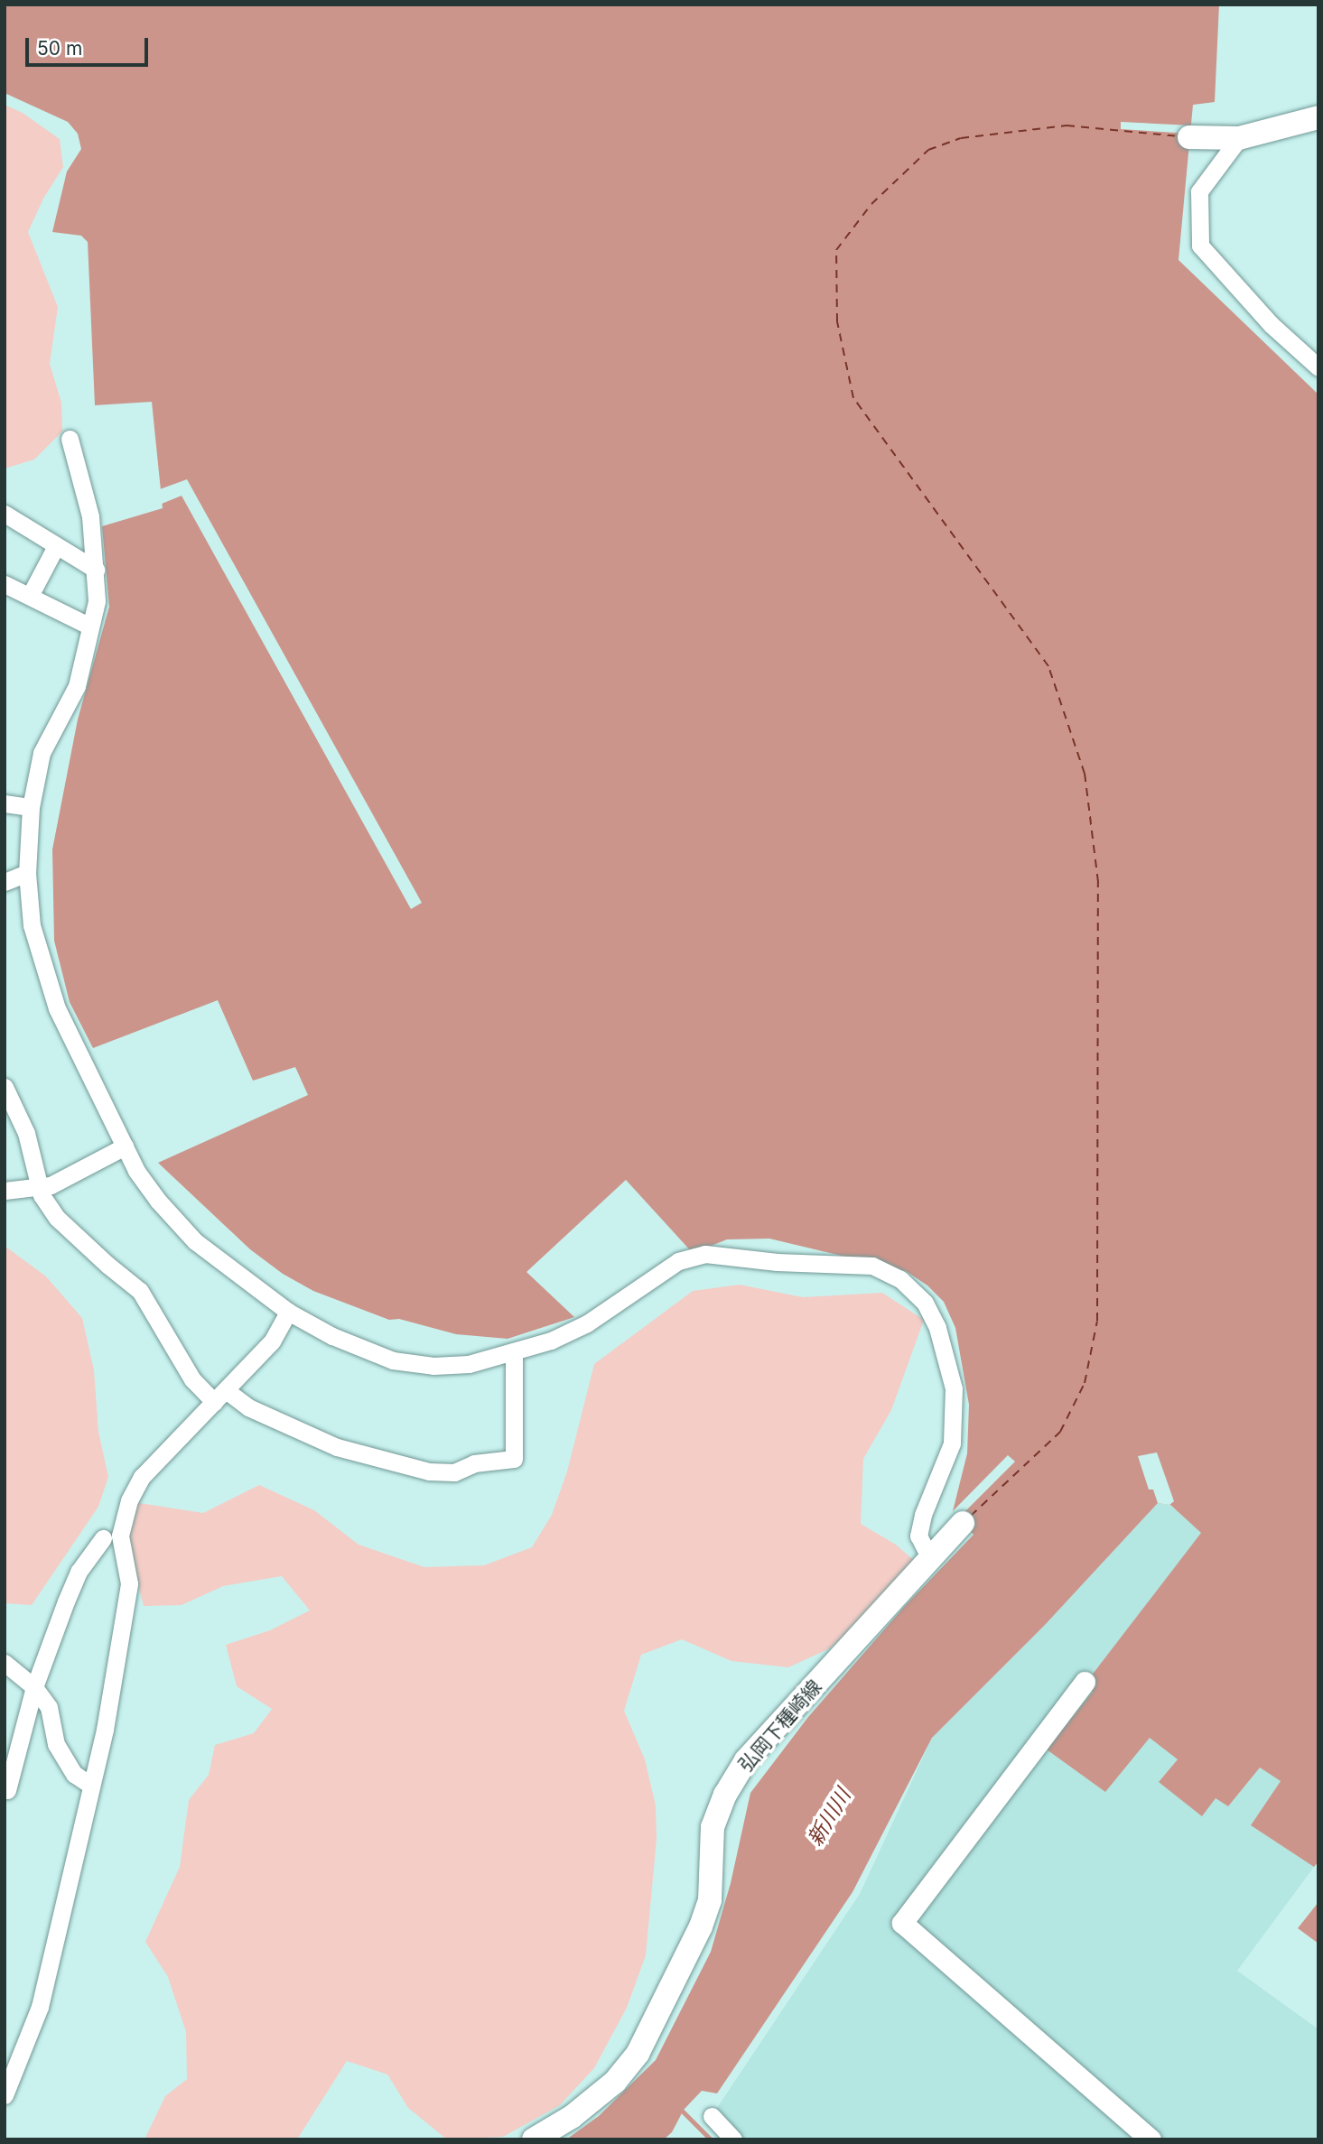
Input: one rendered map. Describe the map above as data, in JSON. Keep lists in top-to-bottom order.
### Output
{
  "streets": {
    "main road": ["弘岡下種崎線"]
  },
  "water": ["新川川"],
  "scale_bar": "50 m"
}
